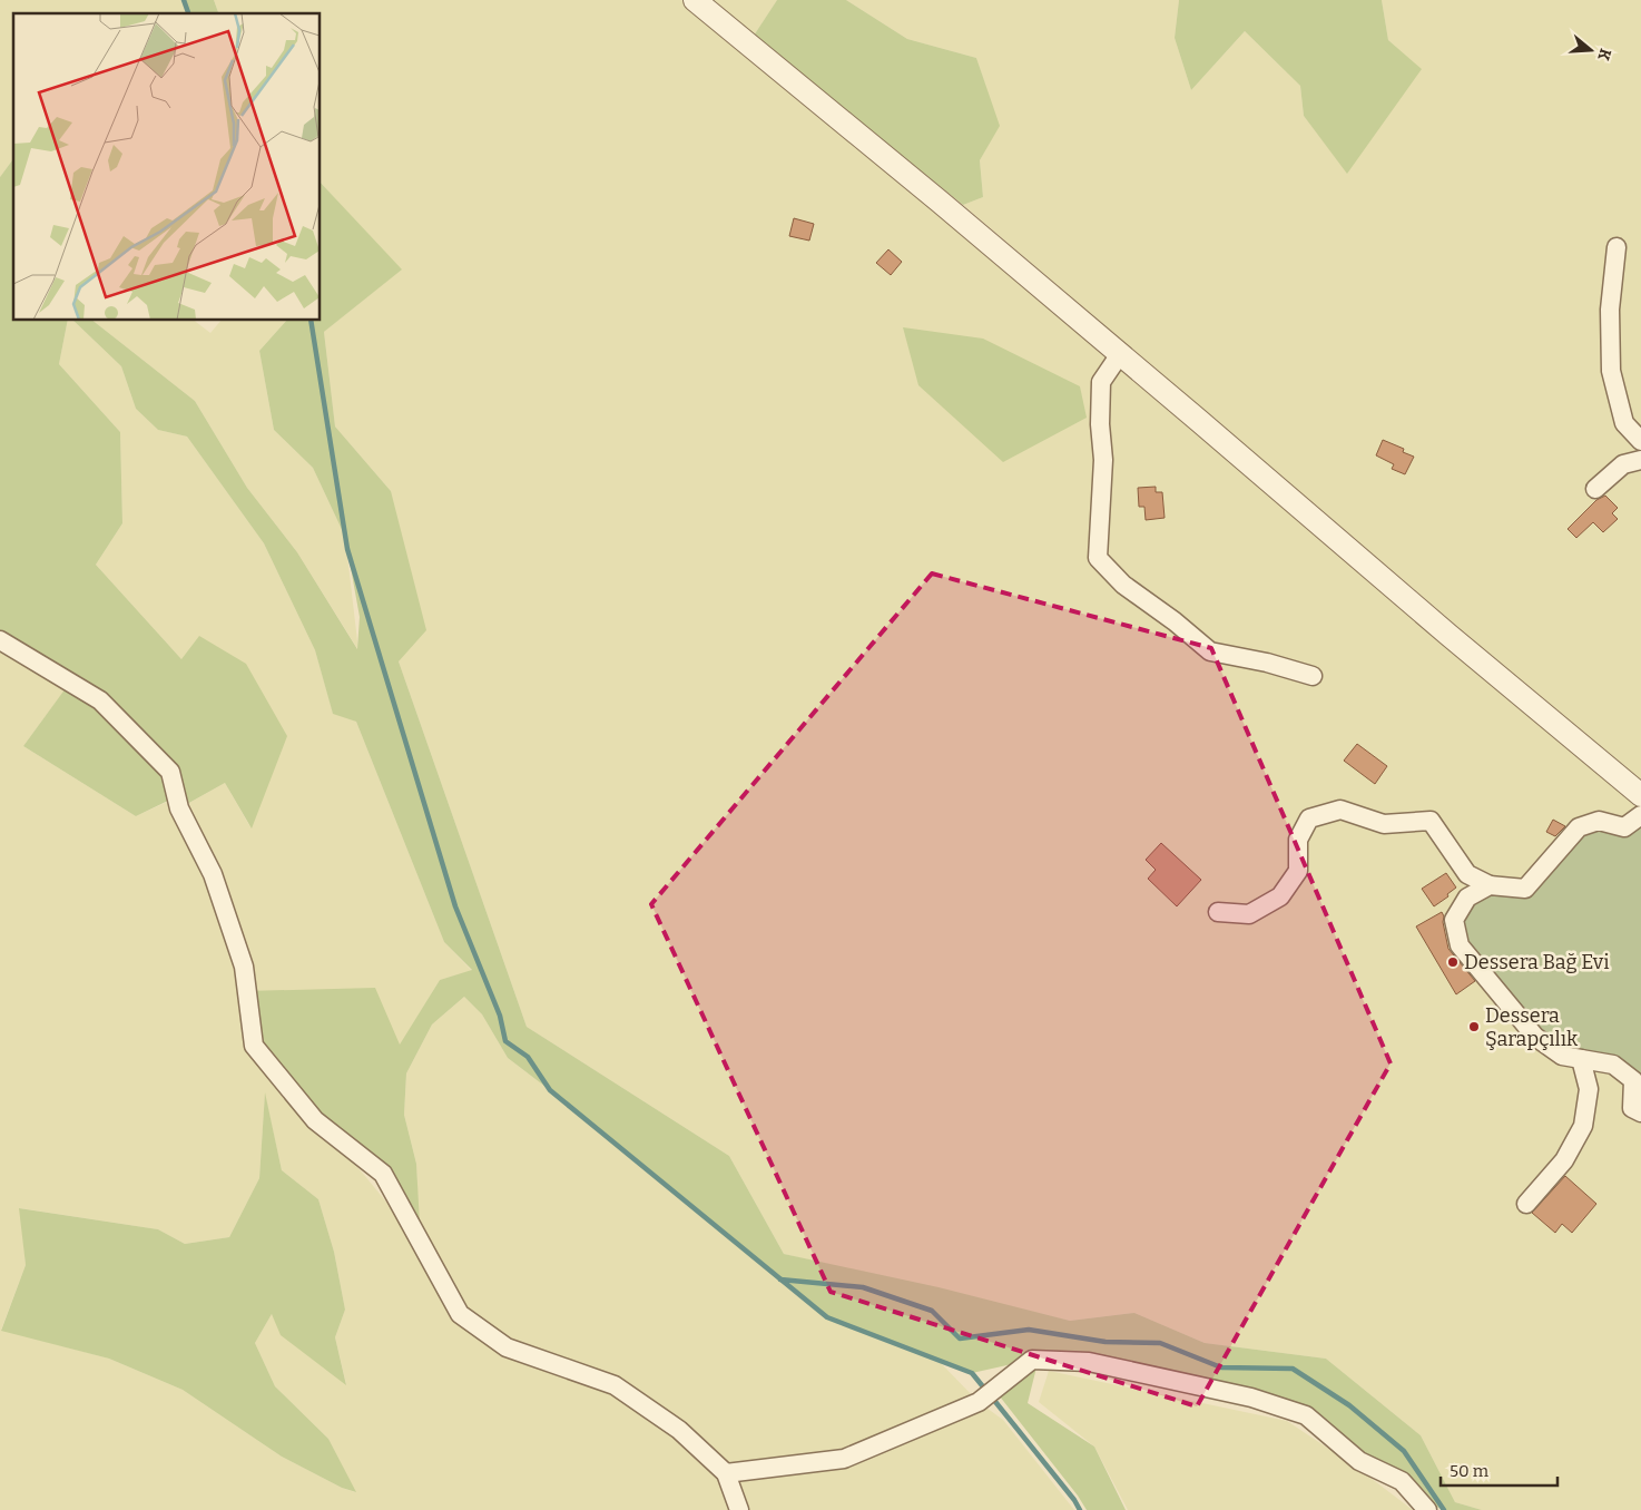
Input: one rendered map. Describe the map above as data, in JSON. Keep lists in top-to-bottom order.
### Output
{
  "places": ["Dessera Bağ Evi", "Dessera Şarapçılık"],
  "scale_bar": "50 m",
  "north": "right"
}
